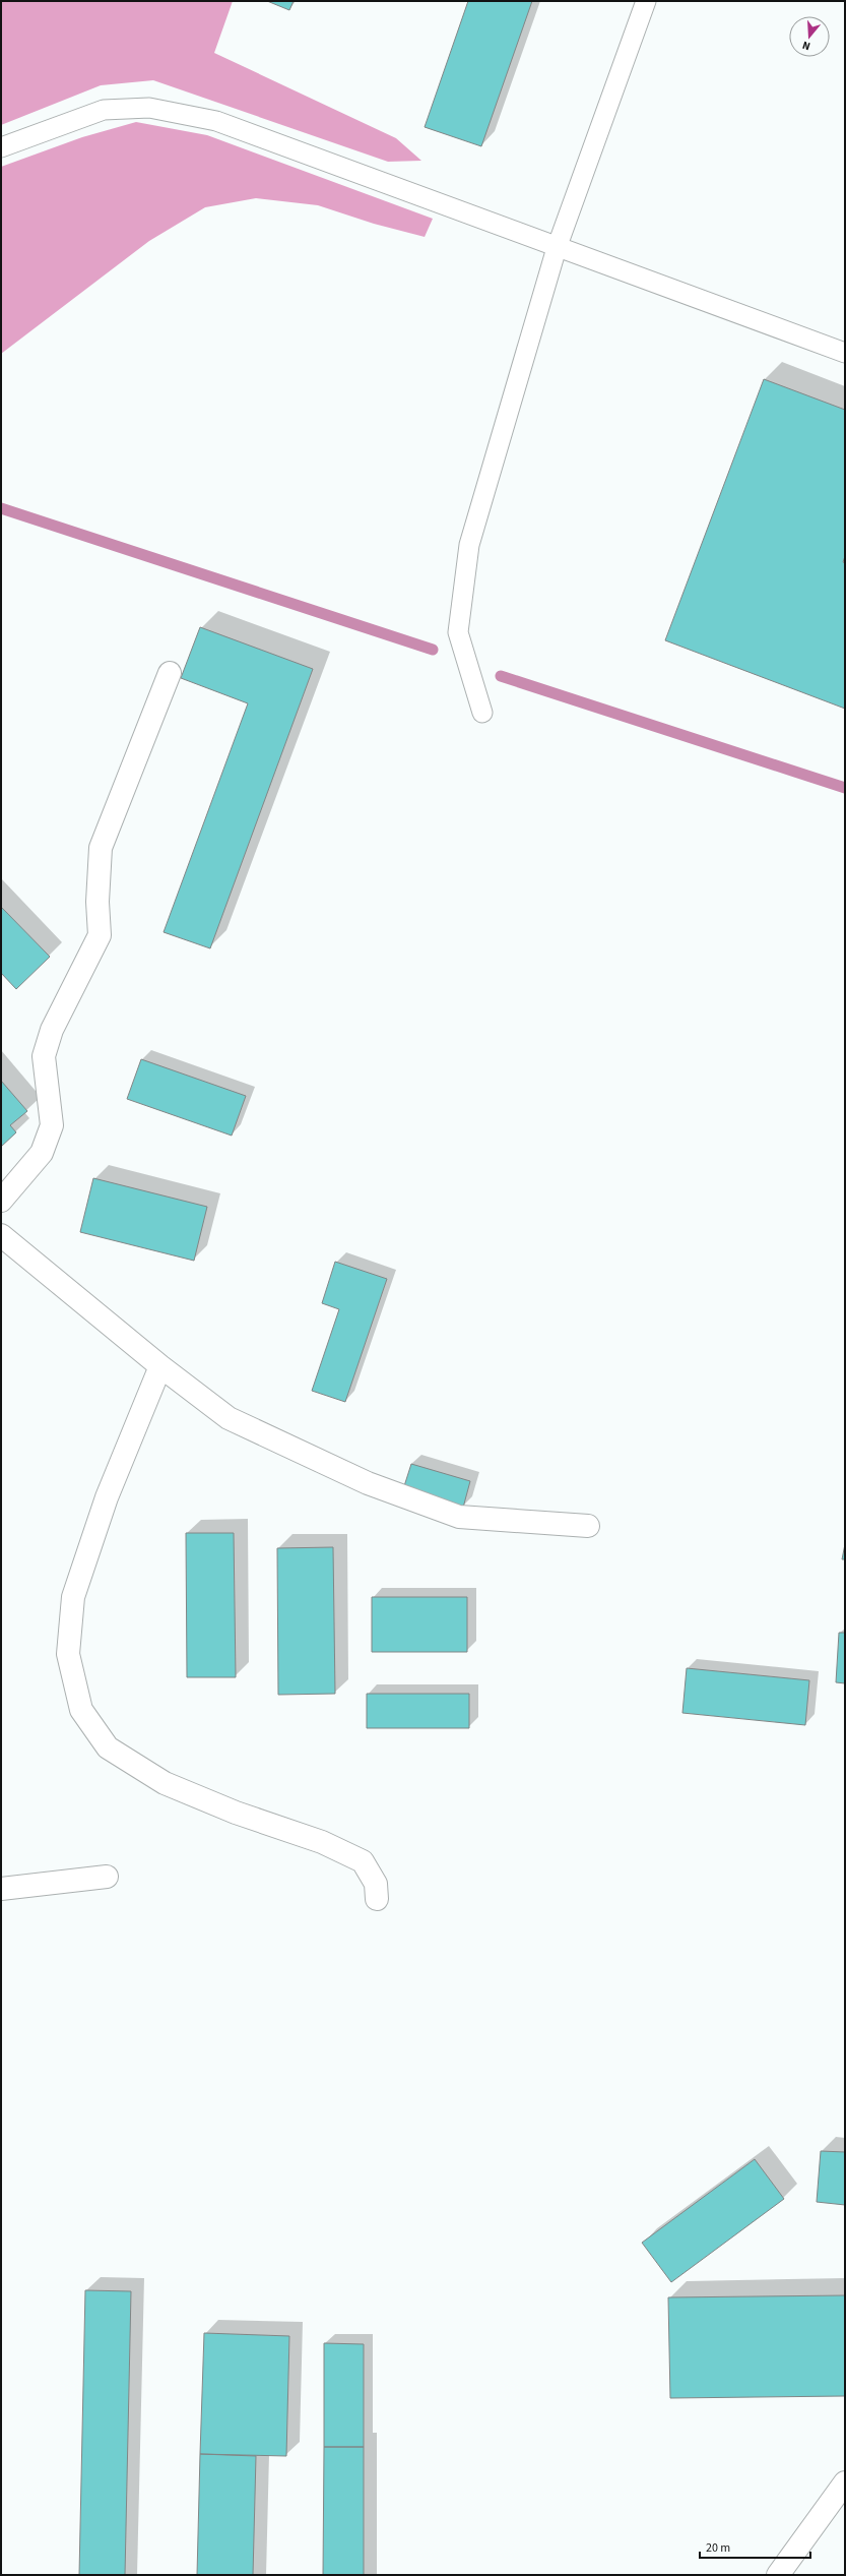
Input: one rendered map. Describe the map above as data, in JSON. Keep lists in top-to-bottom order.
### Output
{
  "scale_bar": "20 m",
  "north": "bottom"
}
